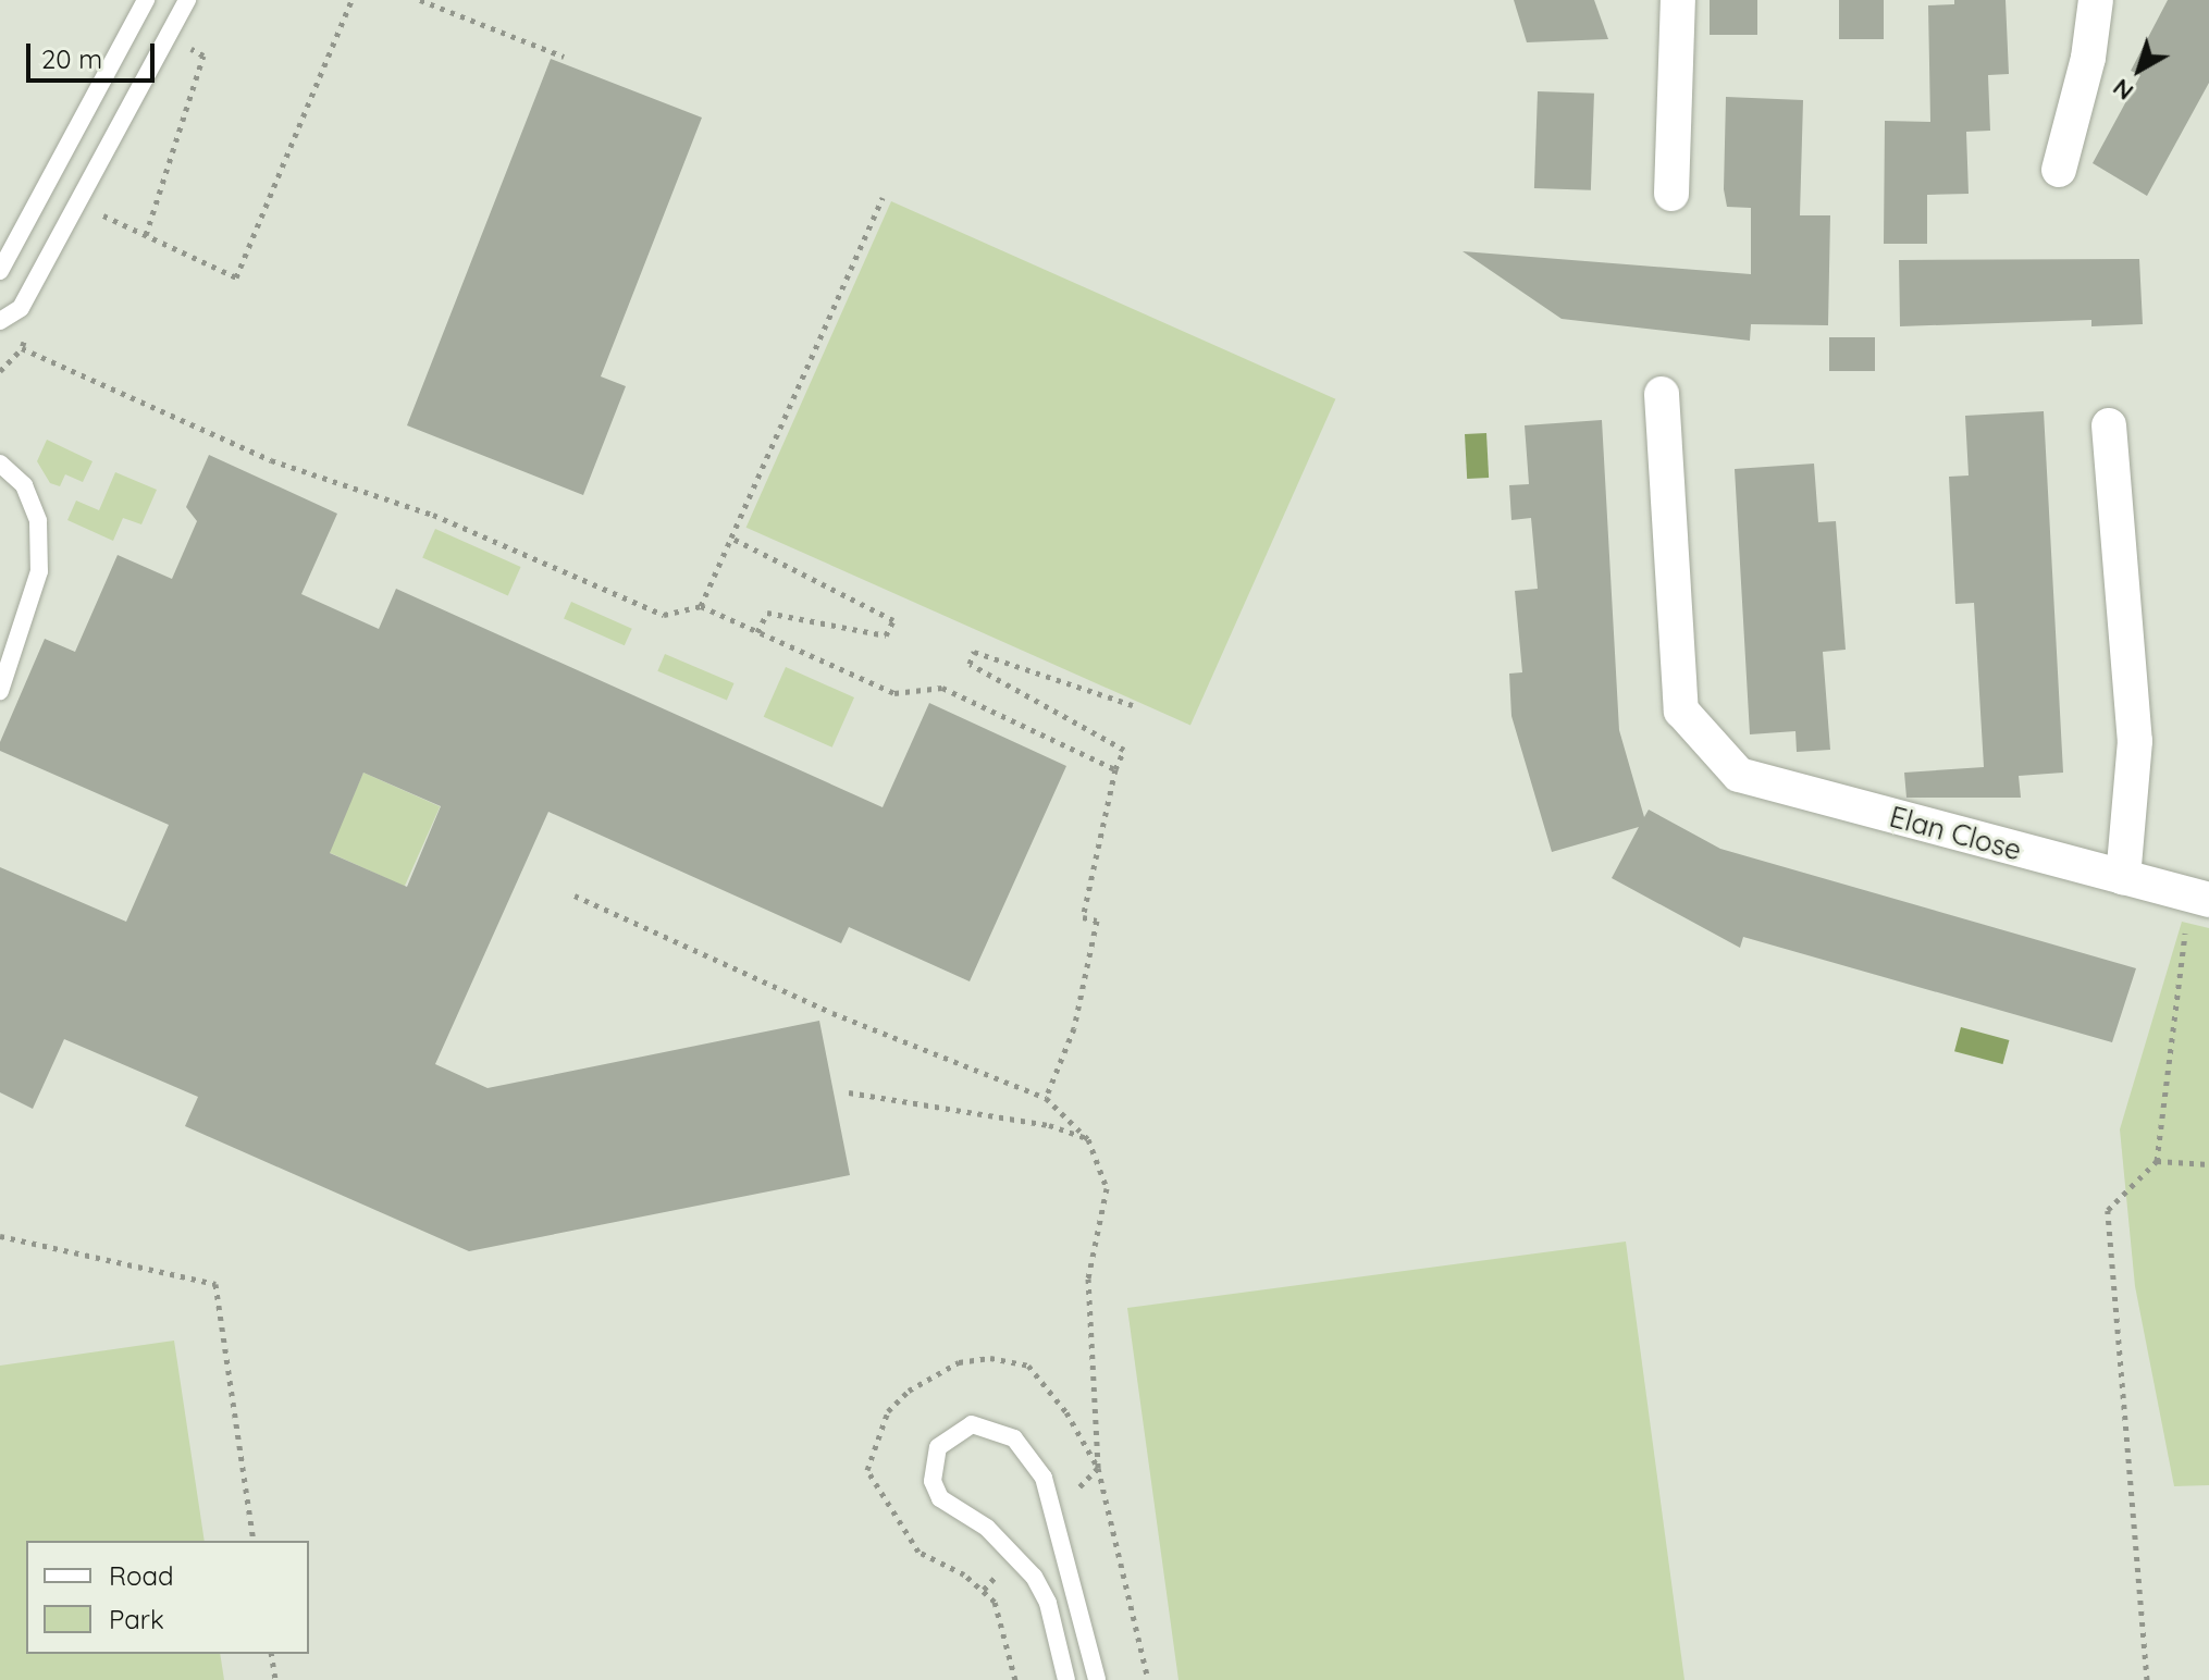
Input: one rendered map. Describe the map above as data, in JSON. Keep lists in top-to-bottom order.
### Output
{
  "streets": {
    "street": ["Elan Close"]
  },
  "legend": ["Road", "Park"],
  "scale_bar": "20 m",
  "north": "bottom left"
}
